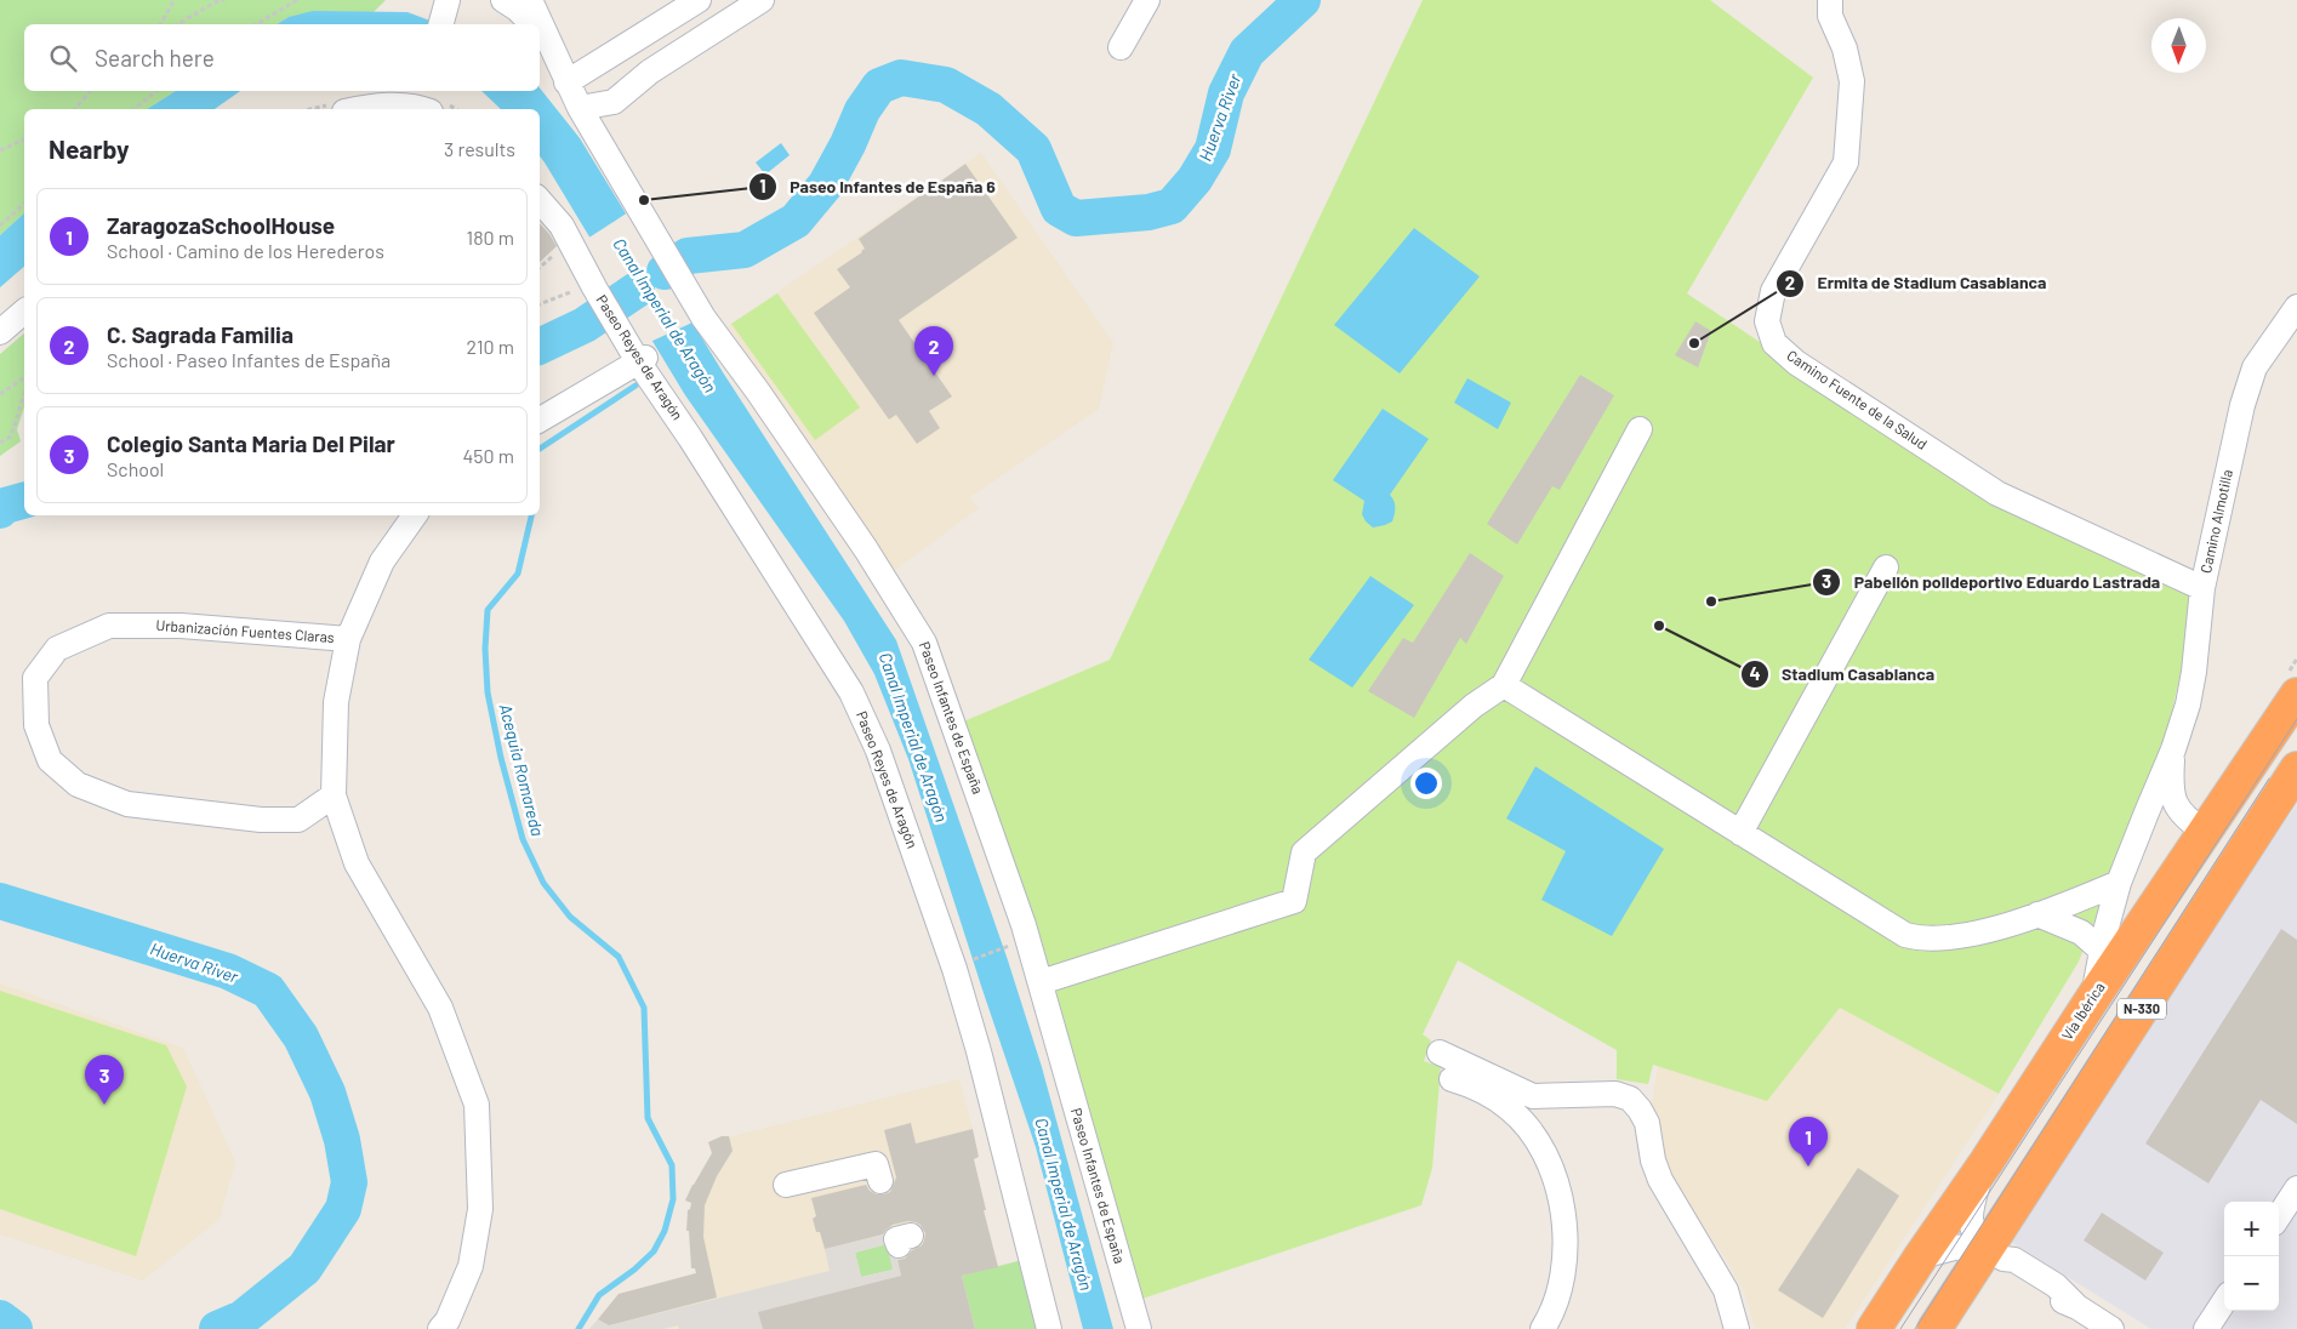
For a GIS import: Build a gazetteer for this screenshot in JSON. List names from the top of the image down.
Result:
{
  "streets": {
    "highway": ["N-330", "Vía Ibérica"],
    "street": [
      "Paseo Reyes de Aragón",
      "Camino Fuente de la Salud",
      "Camino Almotilla",
      "Urbanización Fuentes Claras",
      "Paseo Infantes de España"
    ]
  },
  "crossings": [
    ["Camino Fuente de la Salud", "Camino Almotilla"],
    ["Camino Almotilla", "Vía Ibérica"]
  ],
  "water": ["Huerva River", "Canal Imperial de Aragón", "Acequia Romareda"],
  "places": [
    "Paseo Infantes de España 6",
    "Ermita de Stadium Casablanca",
    "Pabellón polideportivo Eduardo Lastrada",
    "Stadium Casablanca"
  ],
  "north": "bottom",
  "page": {
    "search": "Search here",
    "heading": ["Nearby", "3 results"],
    "list": [
      {
        "mark": "1",
        "name": "ZaragozaSchoolHouse",
        "note": "School · Camino de los Herederos",
        "value": "180 m"
      },
      {
        "mark": "2",
        "name": "C. Sagrada Familia",
        "note": "School · Paseo Infantes de España",
        "value": "210 m"
      },
      {
        "mark": "3",
        "name": "Colegio Santa Maria Del Pilar",
        "note": "School",
        "value": "450 m"
      }
    ],
    "pins": ["2", "3", "1"],
    "map_buttons": ["+", "−"]
  }
}
